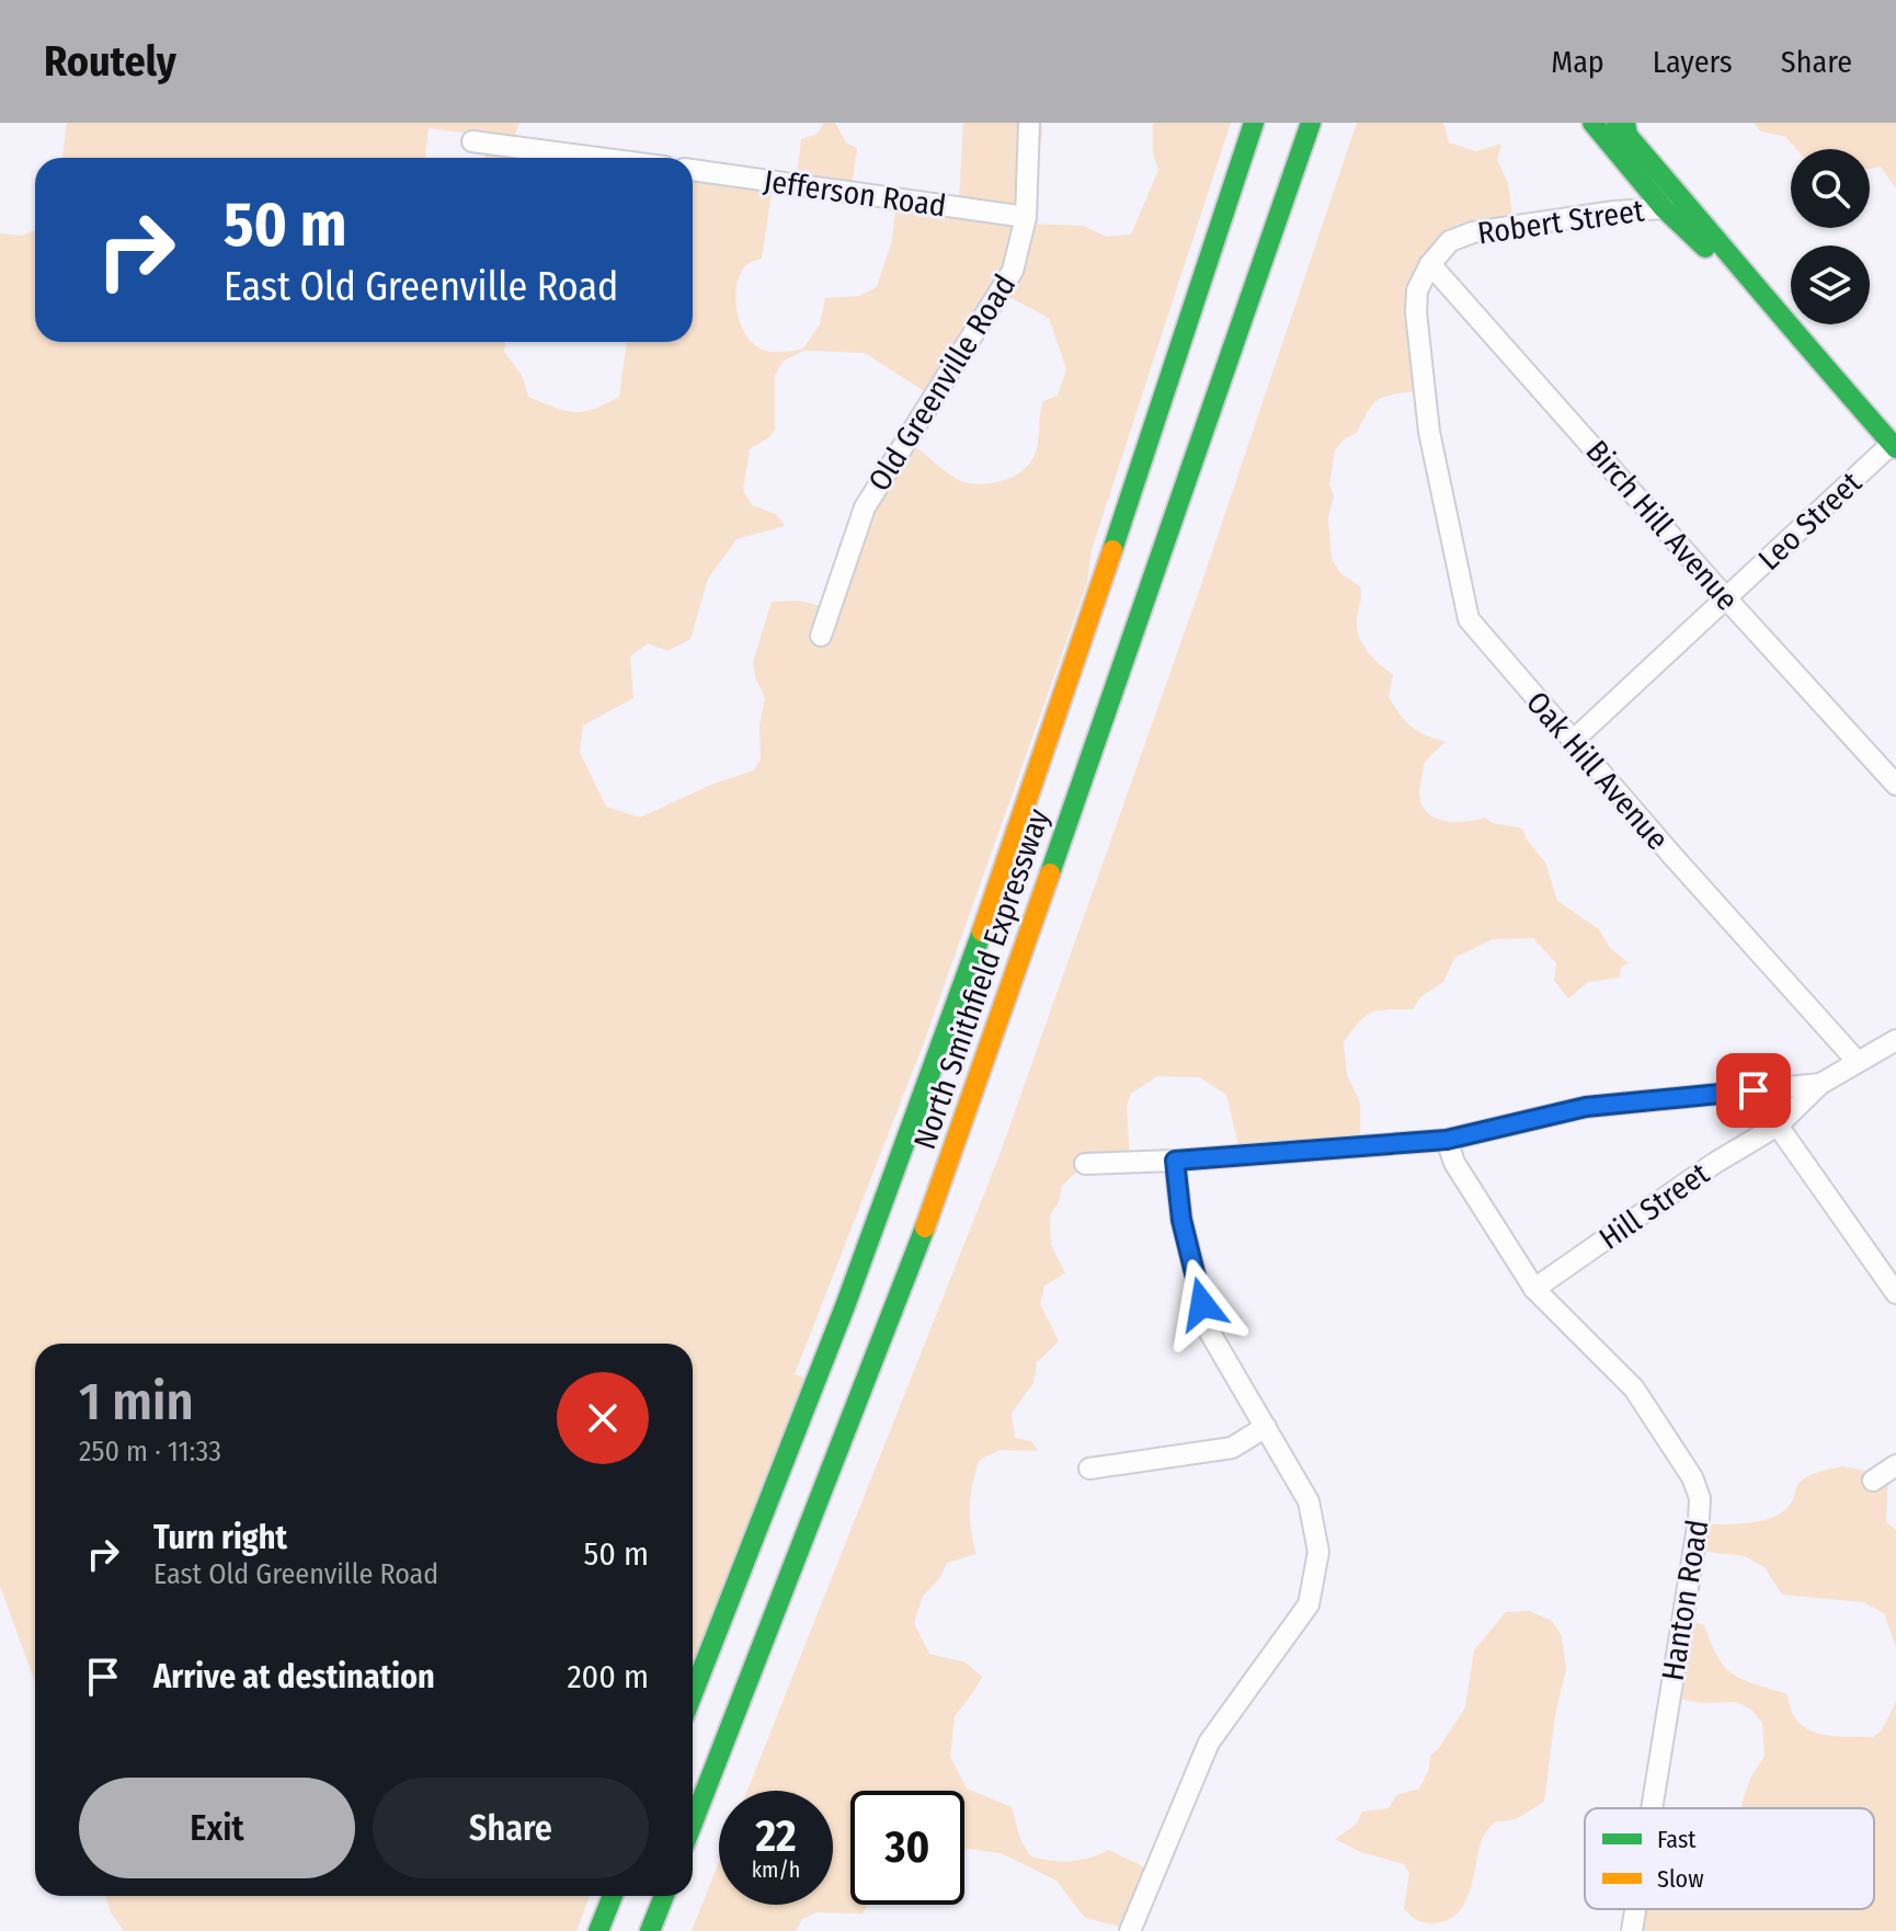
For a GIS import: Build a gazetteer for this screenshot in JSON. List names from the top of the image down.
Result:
{
  "streets": {
    "main road": ["North Smithfield Expressway"],
    "street": [
      "Jefferson Road",
      "Robert Street",
      "Old Greenville Road",
      "Leo Street",
      "Birch Hill Avenue",
      "Oak Hill Avenue",
      "Hill Street",
      "Hanton Road"
    ]
  },
  "crossings": [
    ["Jefferson Road", "Old Greenville Road"],
    ["Robert Street", "Birch Hill Avenue"],
    ["Robert Street", "Oak Hill Avenue"],
    ["Leo Street", "Birch Hill Avenue"],
    ["Leo Street", "Oak Hill Avenue"],
    ["Birch Hill Avenue", "Oak Hill Avenue"],
    ["Hill Street", "Hanton Road"]
  ],
  "legend": ["Fast", "Slow"],
  "page": {
    "header": "Routely",
    "nav": ["Map", "Layers", "Share"],
    "turn": ["50 m", "East Old Greenville Road"],
    "heading": ["1 min", "250 m · 11:33"],
    "list": [
      {
        "name": "Turn right",
        "note": "East Old Greenville Road",
        "value": "50 m"
      },
      {
        "name": "Arrive at destination",
        "value": "200 m"
      }
    ],
    "buttons": ["Exit", "Share"],
    "speed": "22 km/h",
    "limit": "30"
  }
}
